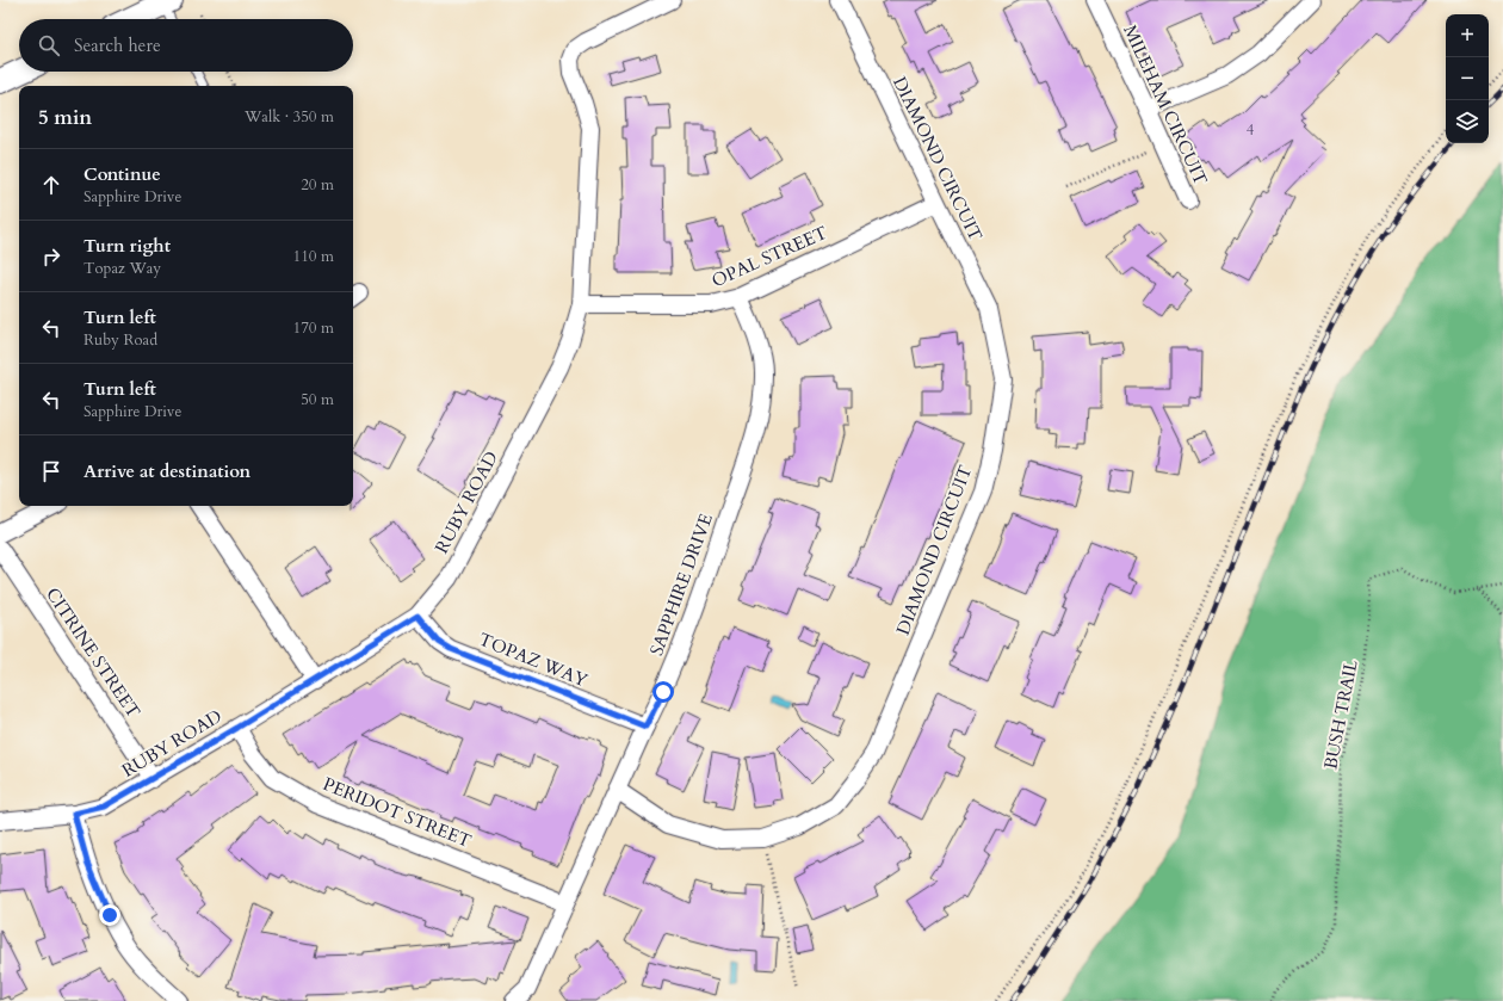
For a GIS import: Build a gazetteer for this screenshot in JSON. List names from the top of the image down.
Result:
{
  "streets": {
    "street": [
      "MILEHAM CIRCUIT",
      "DIAMOND CIRCUIT",
      "OPAL STREET",
      "RUBY ROAD",
      "SAPPHIRE DRIVE",
      "CITRINE STREET",
      "TOPAZ WAY",
      "PERIDOT STREET"
    ],
    "path": ["BUSH TRAIL"]
  },
  "crossings": [
    ["DIAMOND CIRCUIT", "OPAL STREET"],
    ["DIAMOND CIRCUIT", "SAPPHIRE DRIVE"],
    ["OPAL STREET", "RUBY ROAD"],
    ["OPAL STREET", "SAPPHIRE DRIVE"],
    ["RUBY ROAD", "CITRINE STREET"],
    ["RUBY ROAD", "TOPAZ WAY"],
    ["RUBY ROAD", "PERIDOT STREET"],
    ["SAPPHIRE DRIVE", "TOPAZ WAY"],
    ["SAPPHIRE DRIVE", "PERIDOT STREET"]
  ],
  "house_numbers": ["4"],
  "page": {
    "map_buttons": ["+", "−"],
    "search": "Search here",
    "heading": ["5 min", "Walk · 350 m"],
    "list": [
      ["Continue", "Sapphire Drive", "20 m"],
      ["Turn right", "Topaz Way", "110 m"],
      ["Turn left", "Ruby Road", "170 m"],
      ["Turn left", "Sapphire Drive", "50 m"],
      "Arrive at destination"
    ]
  }
}
